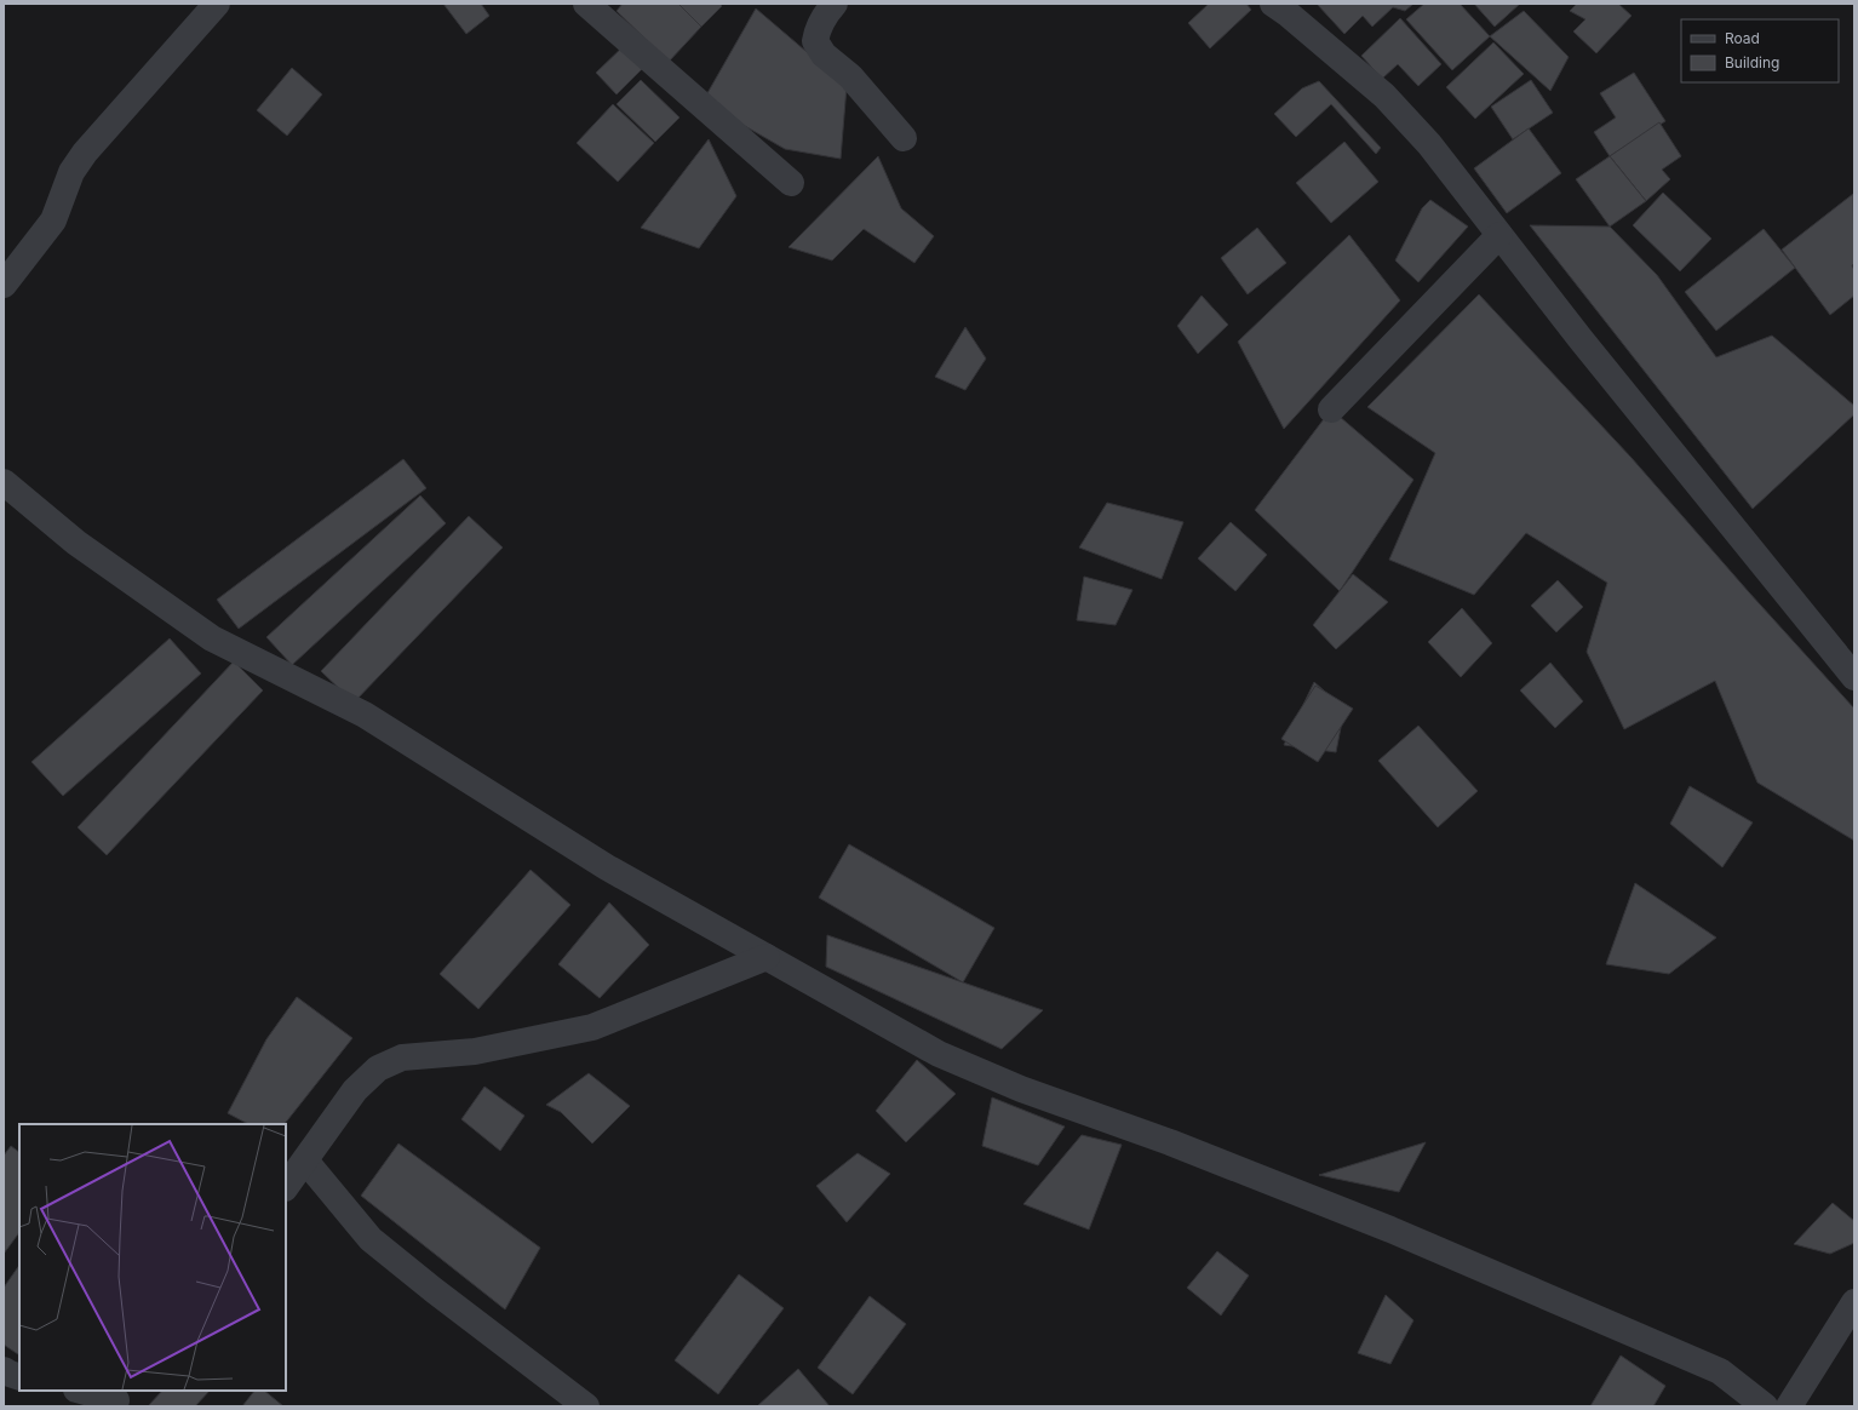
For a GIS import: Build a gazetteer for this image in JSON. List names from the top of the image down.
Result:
{
  "legend": ["Road", "Building"]
}
